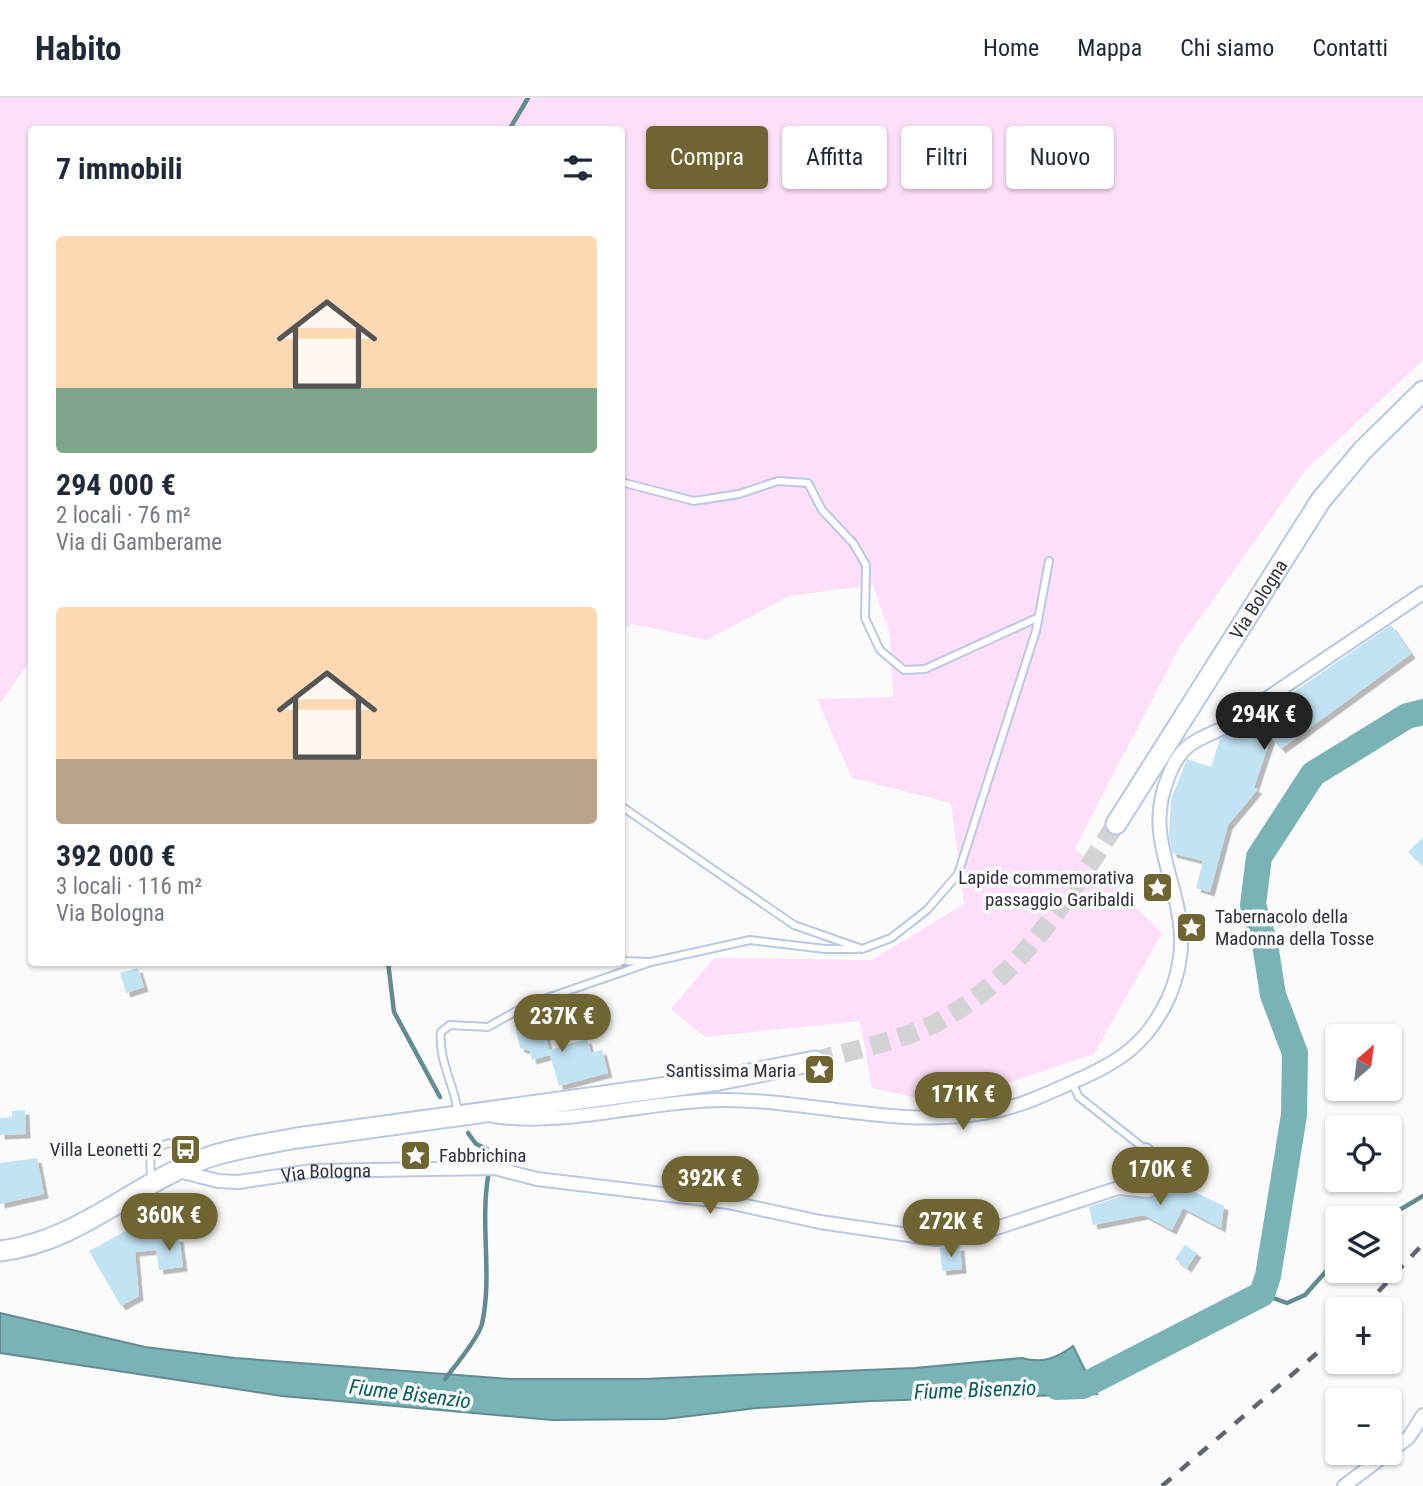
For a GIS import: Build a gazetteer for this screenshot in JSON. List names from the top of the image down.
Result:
{
  "streets": {
    "main road": ["Via Bologna"]
  },
  "water": ["Fiume Bisenzio"],
  "places": {
    "place": [
      "Lapide commemorativa passaggio Garibaldi",
      "Tabernacolo della Madonna della Tosse",
      "Santissima Maria",
      "Fabbrichina"
    ],
    "bus stop": ["Villa Leonetti 2"]
  },
  "north": "top right",
  "page": {
    "header": "Habito",
    "nav": [
      "Home",
      "Mappa",
      "Chi siamo",
      "Contatti"
    ],
    "chip": [
      "Compra",
      "Affitta",
      "Filtri",
      "Nuovo"
    ],
    "heading": "7 immobili",
    "list": [
      {
        "name": "294 000 €",
        "note": "2 locali · 76 m² · Via di Gamberame"
      },
      {
        "name": "392 000 €",
        "note": "3 locali · 116 m² · Via Bologna"
      }
    ],
    "price": [
      "294K €",
      "237K €",
      "171K €",
      "170K €",
      "392K €",
      "360K €",
      "272K €"
    ],
    "map_buttons": ["+", "−"]
  }
}
